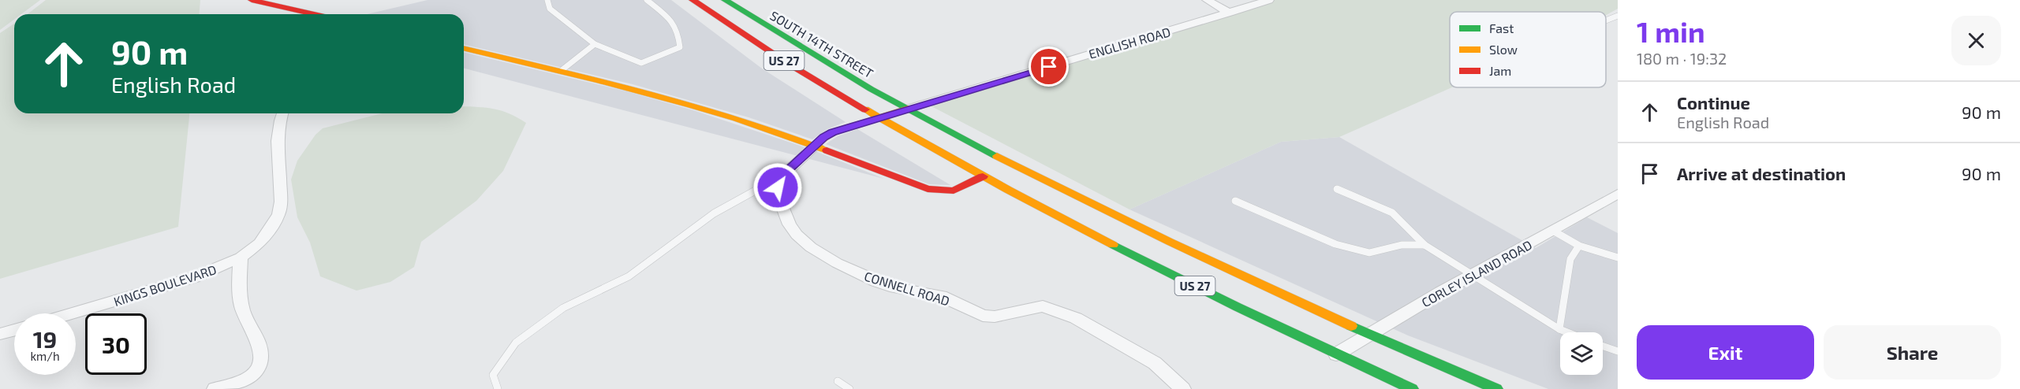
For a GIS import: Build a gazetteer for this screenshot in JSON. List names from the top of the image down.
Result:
{
  "streets": {
    "main road": ["SOUTH 14TH STREET", "US 27"],
    "street": [
      "ENGLISH ROAD",
      "CORLEY ISLAND ROAD",
      "KINGS BOULEVARD",
      "CONNELL ROAD"
    ]
  },
  "crossings": [
    ["ENGLISH ROAD", "SOUTH 14TH STREET"],
    ["ENGLISH ROAD", "US 27"],
    ["SOUTH 14TH STREET", "US 27"],
    ["US 27", "CORLEY ISLAND ROAD"]
  ],
  "legend": ["Fast", "Slow", "Jam"],
  "page": {
    "heading": ["1 min", "180 m · 19:32"],
    "turn": ["90 m", "English Road"],
    "list": [
      {
        "name": "Continue",
        "note": "English Road",
        "value": "90 m"
      },
      {
        "name": "Arrive at destination",
        "value": "90 m"
      }
    ],
    "speed": "19 km/h",
    "limit": "30",
    "buttons": ["Exit", "Share"]
  }
}
